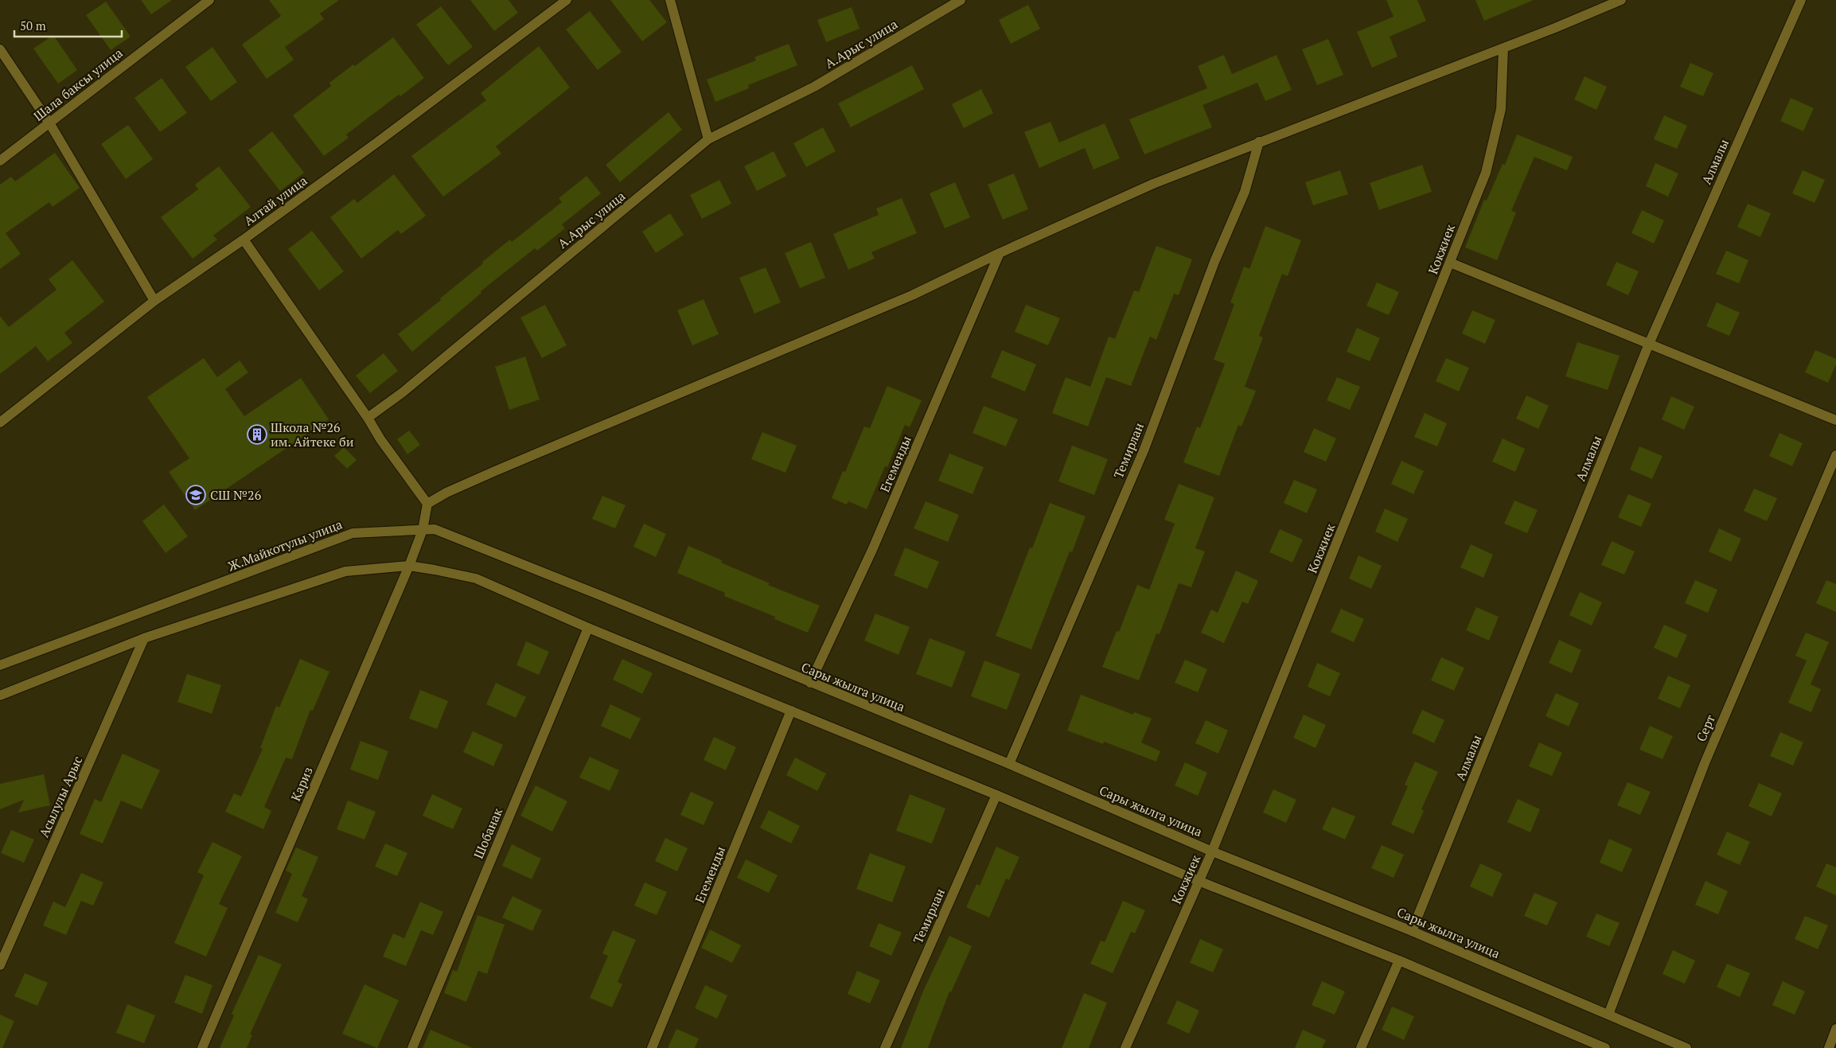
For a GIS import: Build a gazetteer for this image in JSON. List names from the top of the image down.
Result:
{
  "streets": {
    "street": [
      "А.Арыс улица",
      "Шала баксы улица",
      "Алмалы",
      "Алтай улица",
      "Кокжиек",
      "Темирлан",
      "Егеменды",
      "Ж.Майкотулы улица",
      "Сары жылга улица",
      "Серт",
      "Кариз",
      "Асылулы Арыс",
      "Шобанак"
    ]
  },
  "crossings": [
    ["Алмалы", "Сары жылга улица"],
    ["Кокжиек", "Сары жылга улица"],
    ["Темирлан", "Сары жылга улица"],
    ["Егеменды", "Сары жылга улица"],
    ["Ж.Майкотулы улица", "Сары жылга улица"],
    ["Ж.Майкотулы улица", "Кариз"],
    ["Сары жылга улица", "Серт"]
  ],
  "places": {
    "building": ["Школа №26 им. Айтеке би"],
    "school or university": ["СШ №26"]
  },
  "scale_bar": "50 m"
}
